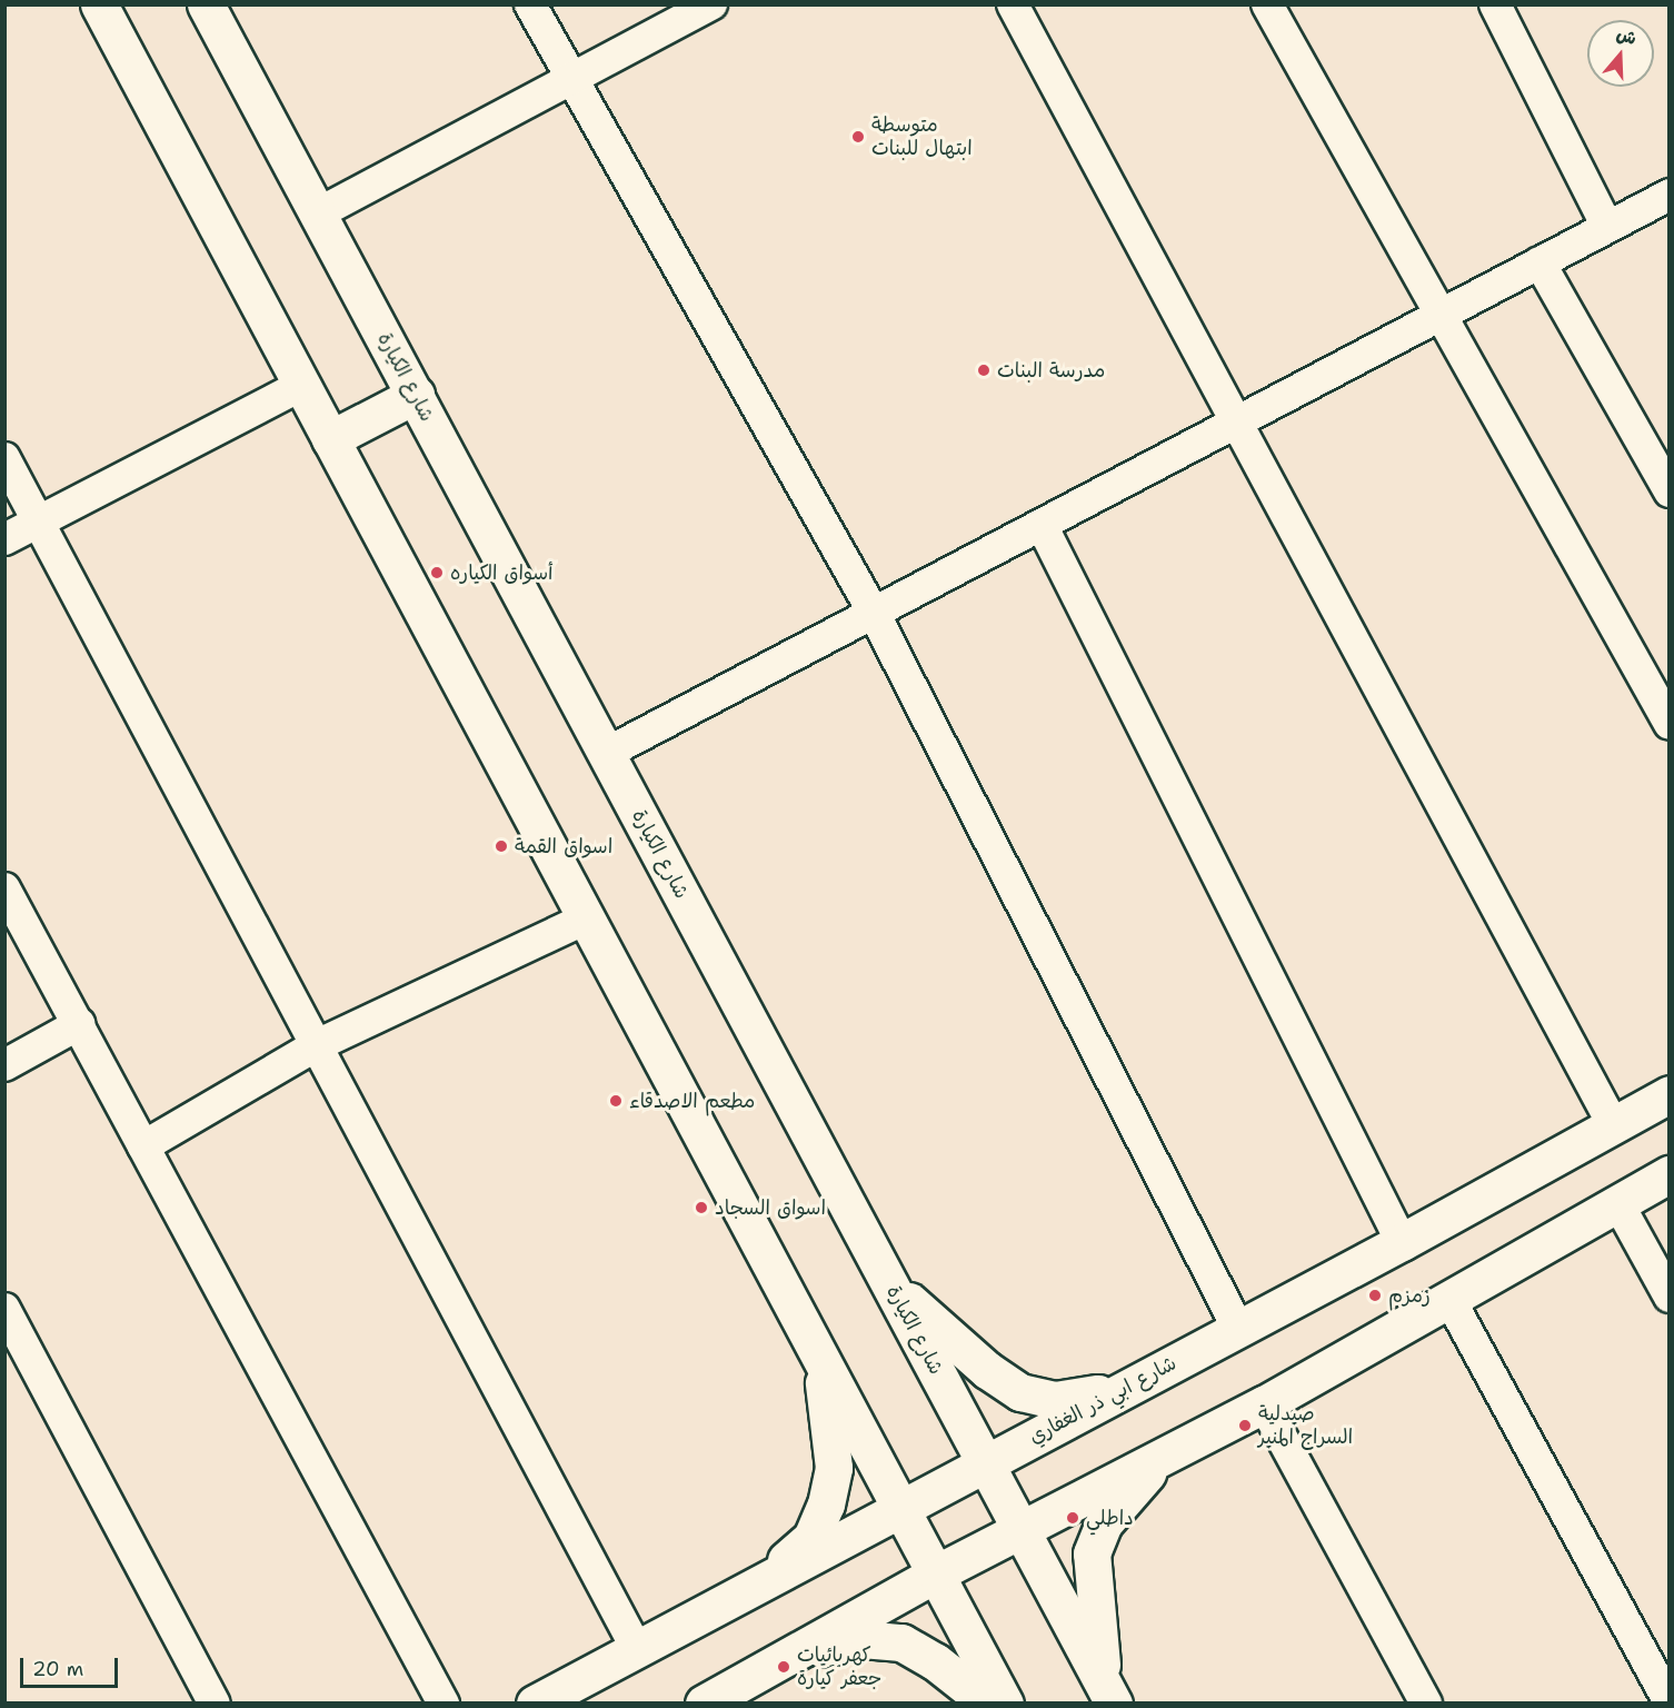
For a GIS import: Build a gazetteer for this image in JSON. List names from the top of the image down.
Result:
{
  "streets": {
    "main road": ["شارع الكيارة", "شارع ابي ذر الغفاري"]
  },
  "crossings": [
    ["شارع الكيارة", "شارع ابي ذر الغفاري"]
  ],
  "places": [
    "متوسطة ابتهال للبنات",
    "مدرسة البنات",
    "أسواق الكياره",
    "اسواق القمة",
    "مطعم الاصدقاء",
    "اسواق السجاد",
    "زمزم",
    "صيدلية السراج المنير",
    "داطلي",
    "كهربائيات جعفر كيارة"
  ],
  "scale_bar": "20 m",
  "north": "top"
}
